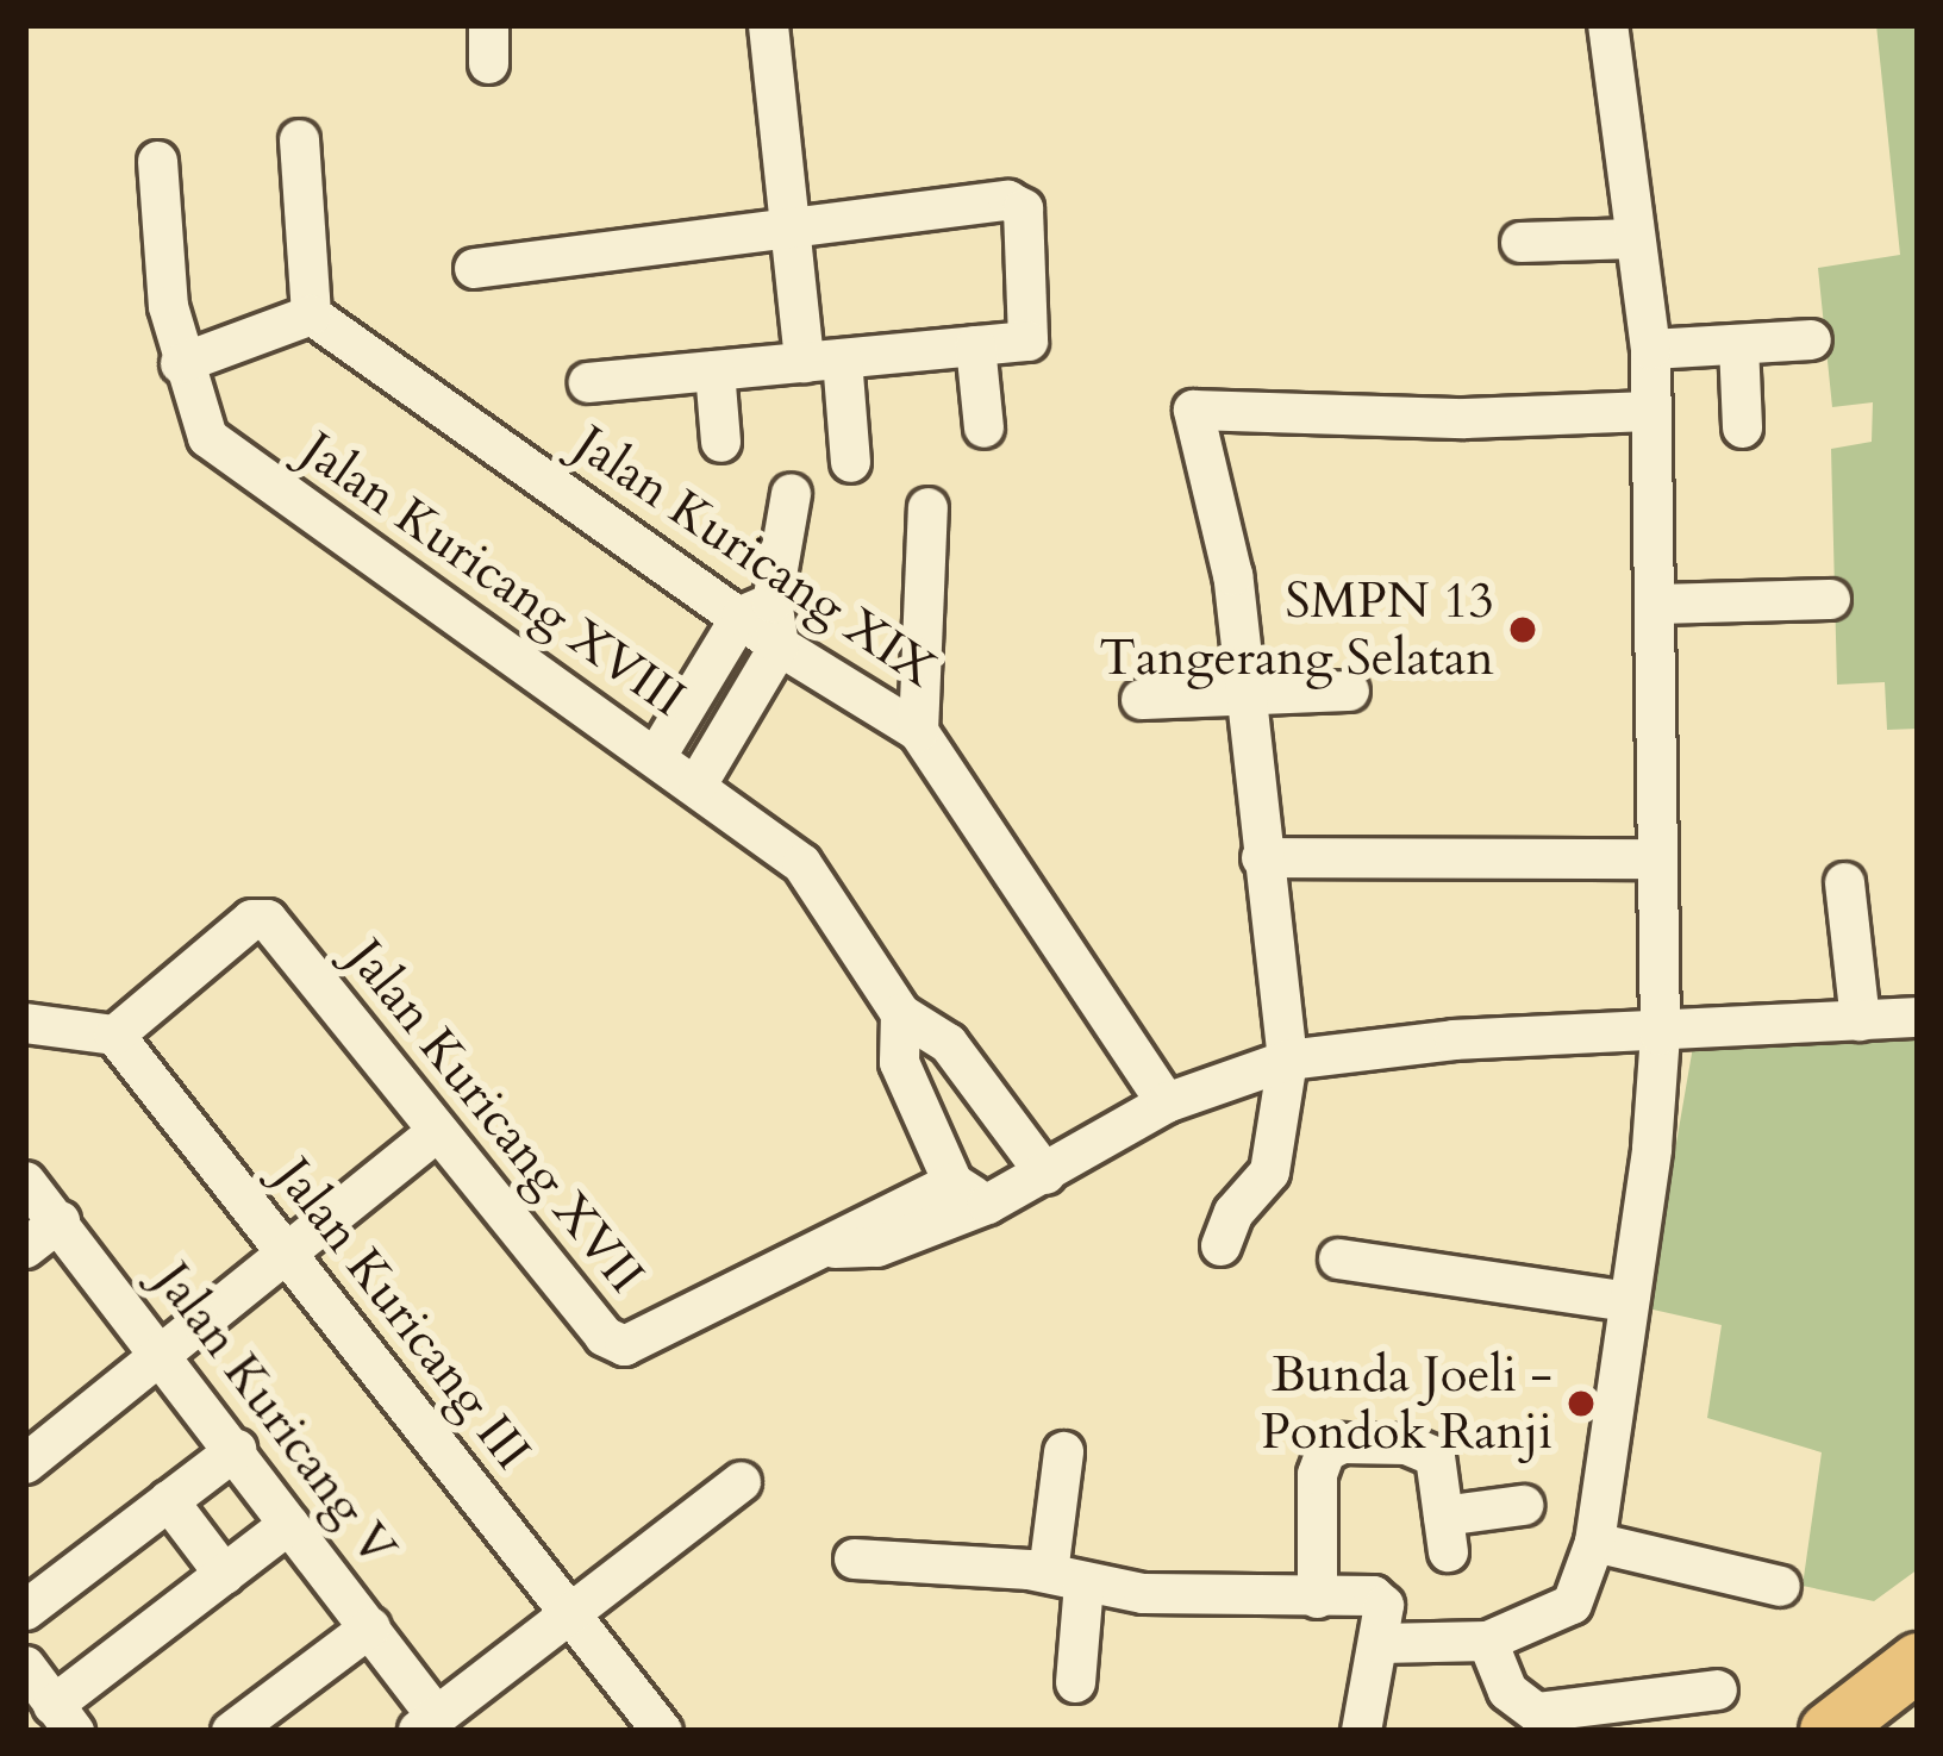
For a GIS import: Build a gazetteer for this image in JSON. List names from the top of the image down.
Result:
{
  "streets": {
    "street": [
      "Jalan Kuricang XIX",
      "Jalan Kuricang XVIII",
      "Jalan Kuricang XVII",
      "Jalan Kuricang III",
      "Jalan Kuricang V"
    ]
  },
  "crossings": [
    ["Jalan Kuricang XIX", "Jalan Kuricang XVII"],
    ["Jalan Kuricang XVIII", "Jalan Kuricang XVII"],
    ["Jalan Kuricang XVII", "Jalan Kuricang III"]
  ],
  "places": ["SMPN 13 Tangerang Selatan", "Bunda Joeli - Pondok Ranji"]
}
